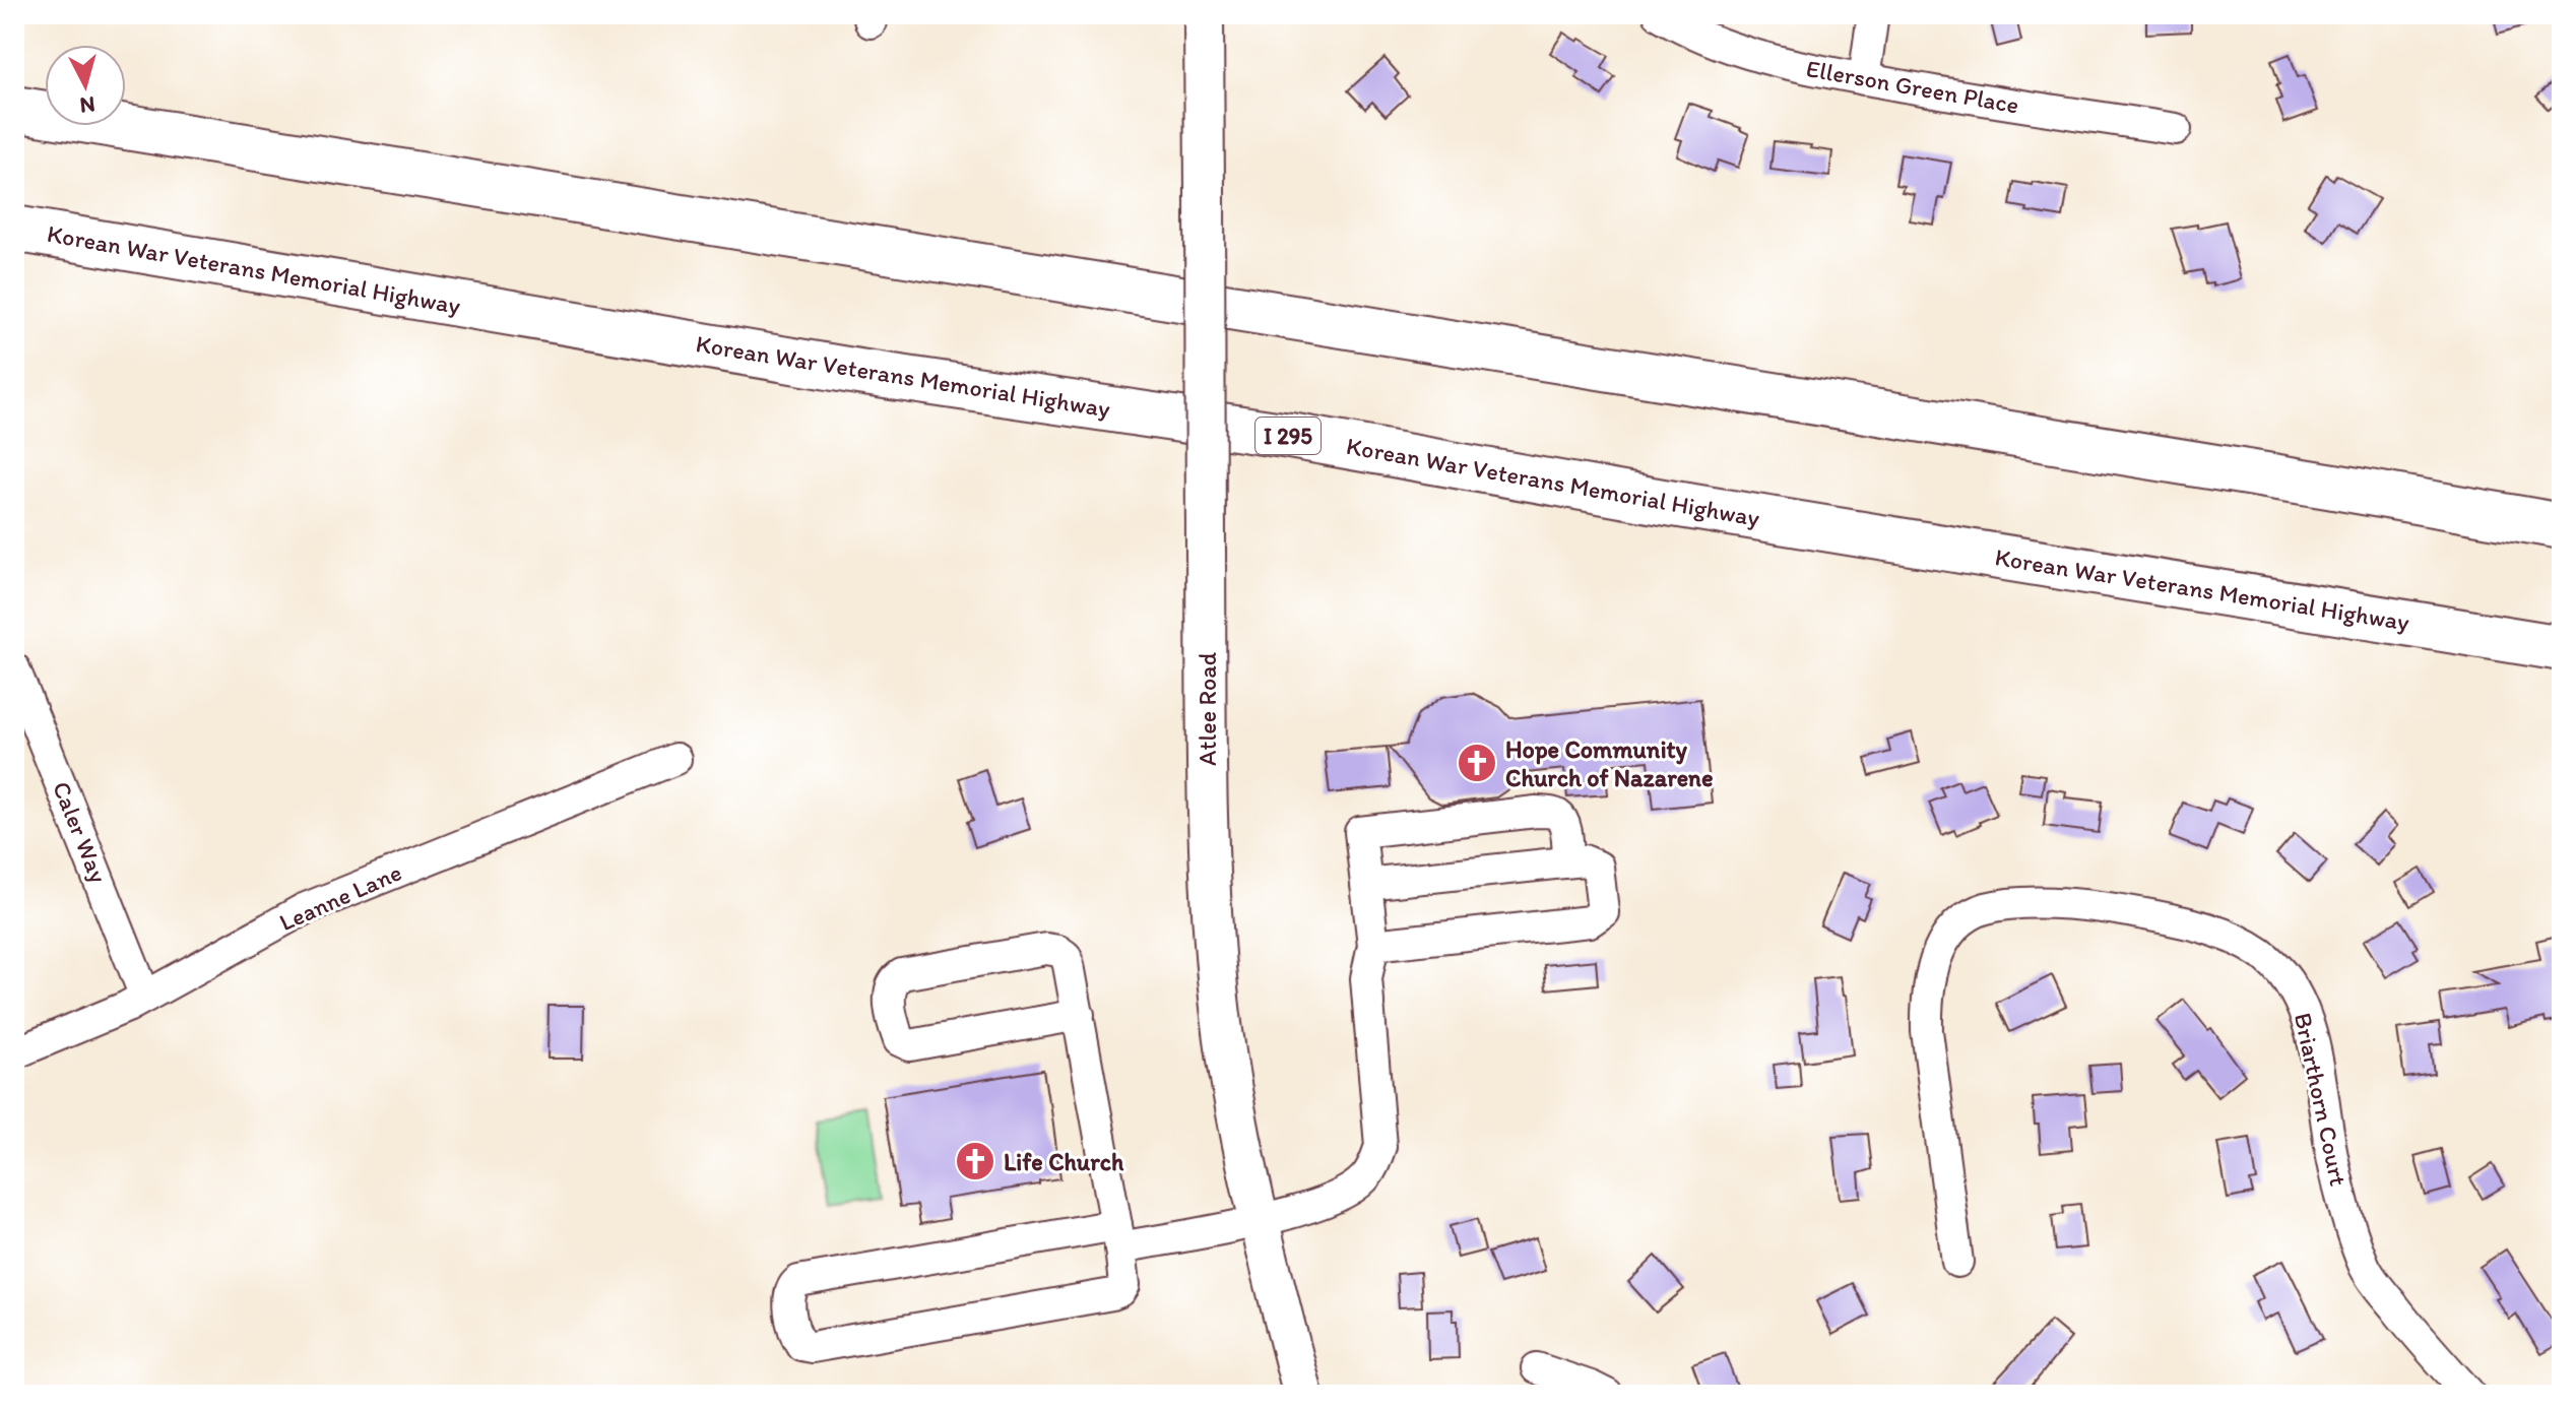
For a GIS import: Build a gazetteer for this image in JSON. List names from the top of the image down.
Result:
{
  "streets": {
    "highway": ["Korean War Veterans Memorial Highway", "I 295"],
    "main road": ["Atlee Road"],
    "street": [
      "Ellerson Green Place",
      "Caler Way",
      "Leanne Lane",
      "Briarthorn Court"
    ]
  },
  "crossings": [
    ["Caler Way", "Leanne Lane"]
  ],
  "places": {
    "church": ["Hope Community Church of Nazarene", "Life Church"]
  },
  "north": "bottom"
}
